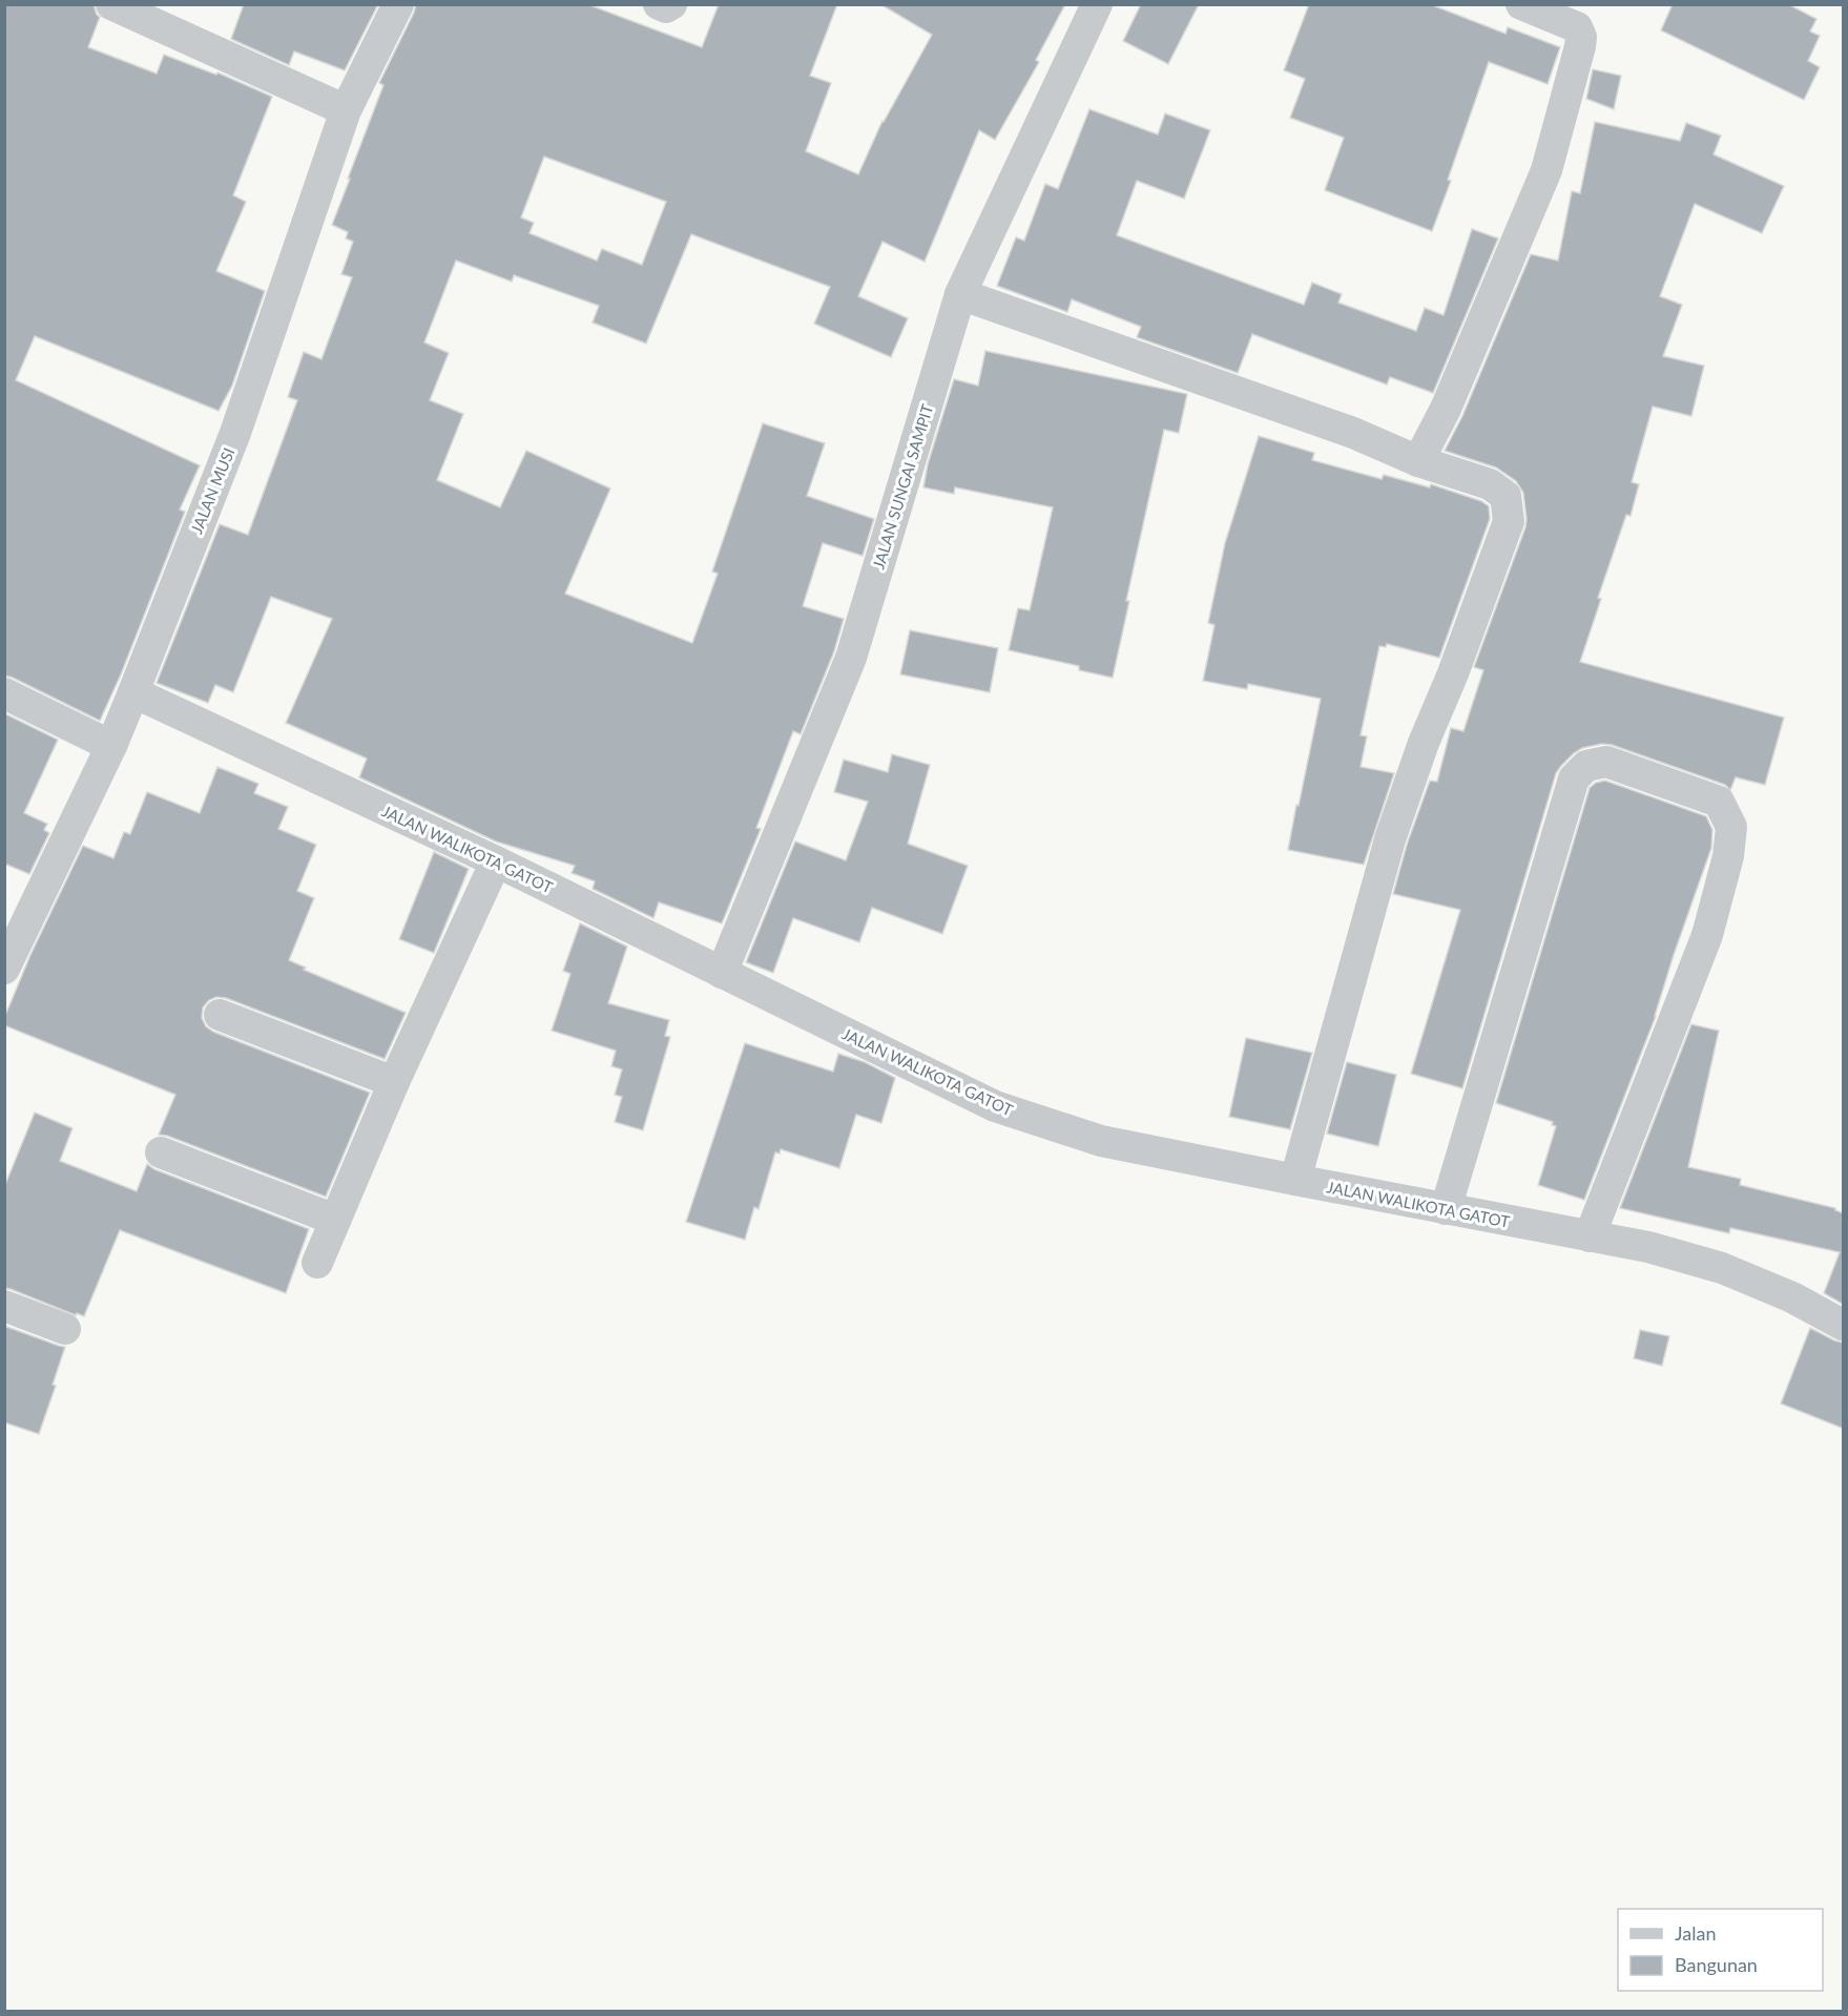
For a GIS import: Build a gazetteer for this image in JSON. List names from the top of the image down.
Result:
{
  "streets": {
    "street": ["JALAN SUNGAI SAMPIT", "JALAN MUSI", "JALAN WALIKOTA GATOT"]
  },
  "crossings": [
    ["JALAN SUNGAI SAMPIT", "JALAN WALIKOTA GATOT"],
    ["JALAN MUSI", "JALAN WALIKOTA GATOT"]
  ],
  "legend": ["Jalan", "Bangunan"]
}
